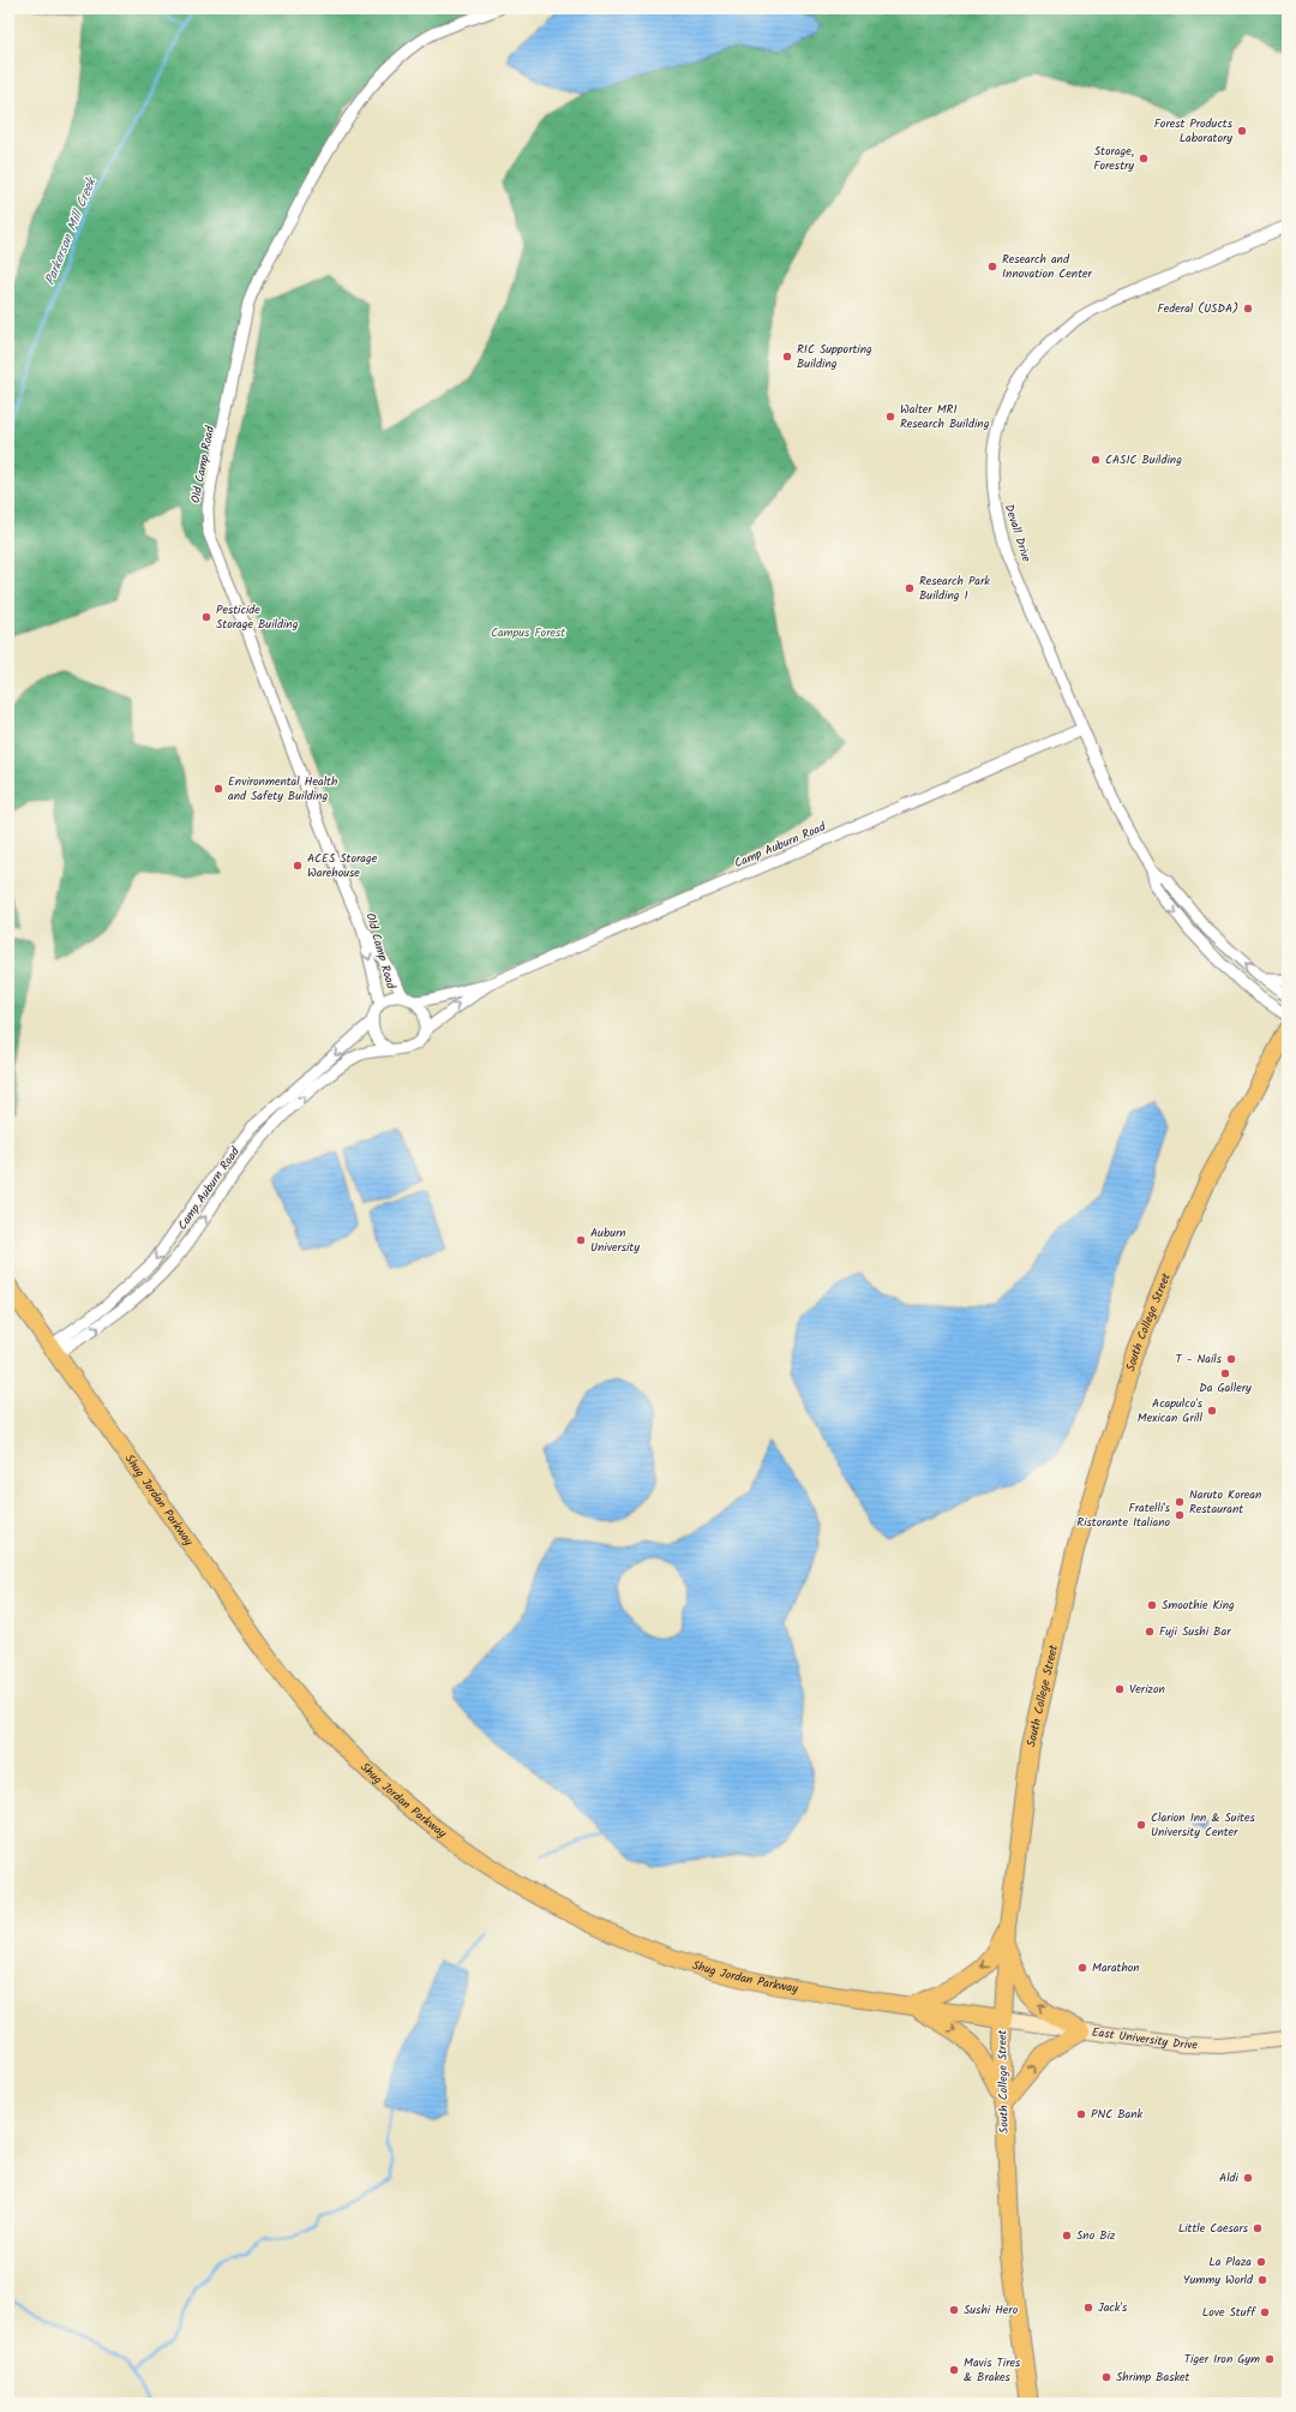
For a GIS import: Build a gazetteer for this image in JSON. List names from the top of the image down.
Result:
{
  "streets": {
    "main road": ["South College Street", "Shug Jordan Parkway", "East University Drive"],
    "street": ["Old Camp Road", "Devall Drive", "Camp Auburn Road"]
  },
  "crossings": [
    ["Old Camp Road", "Camp Auburn Road"],
    ["Devall Drive", "Camp Auburn Road"],
    ["Camp Auburn Road", "Shug Jordan Parkway"],
    ["South College Street", "Shug Jordan Parkway"],
    ["South College Street", "East University Drive"],
    ["Shug Jordan Parkway", "East University Drive"]
  ],
  "water": ["Parkerson Mill Creek"],
  "parks": ["Campus Forest"],
  "places": [
    "Forest Products Laboratory",
    "Storage, Forestry",
    "Research and Innovation Center",
    "Federal (USDA)",
    "RIC Supporting Building",
    "Walter MRI Research Building",
    "CASIC Building",
    "Research Park Building 1",
    "Pesticide Storage Building",
    "Environmental Health and Safety Building",
    "ACES Storage Warehouse",
    "Auburn University",
    "T - Nails",
    "Da Gallery",
    "Acapulco's Mexican Grill",
    "Naruto Korean Restaurant",
    "Fratelli's Ristorante Italiano",
    "Smoothie King",
    "Fuji Sushi Bar",
    "Verizon",
    "Clarion Inn & Suites University Center",
    "Marathon",
    "PNC Bank",
    "Aldi",
    "Little Caesars",
    "Sno Biz",
    "La Plaza",
    "Yummy World",
    "Jack's",
    "Sushi Hero",
    "Love Stuff",
    "Tiger Iron Gym",
    "Mavis Tires & Brakes",
    "Shrimp Basket"
  ]
}
